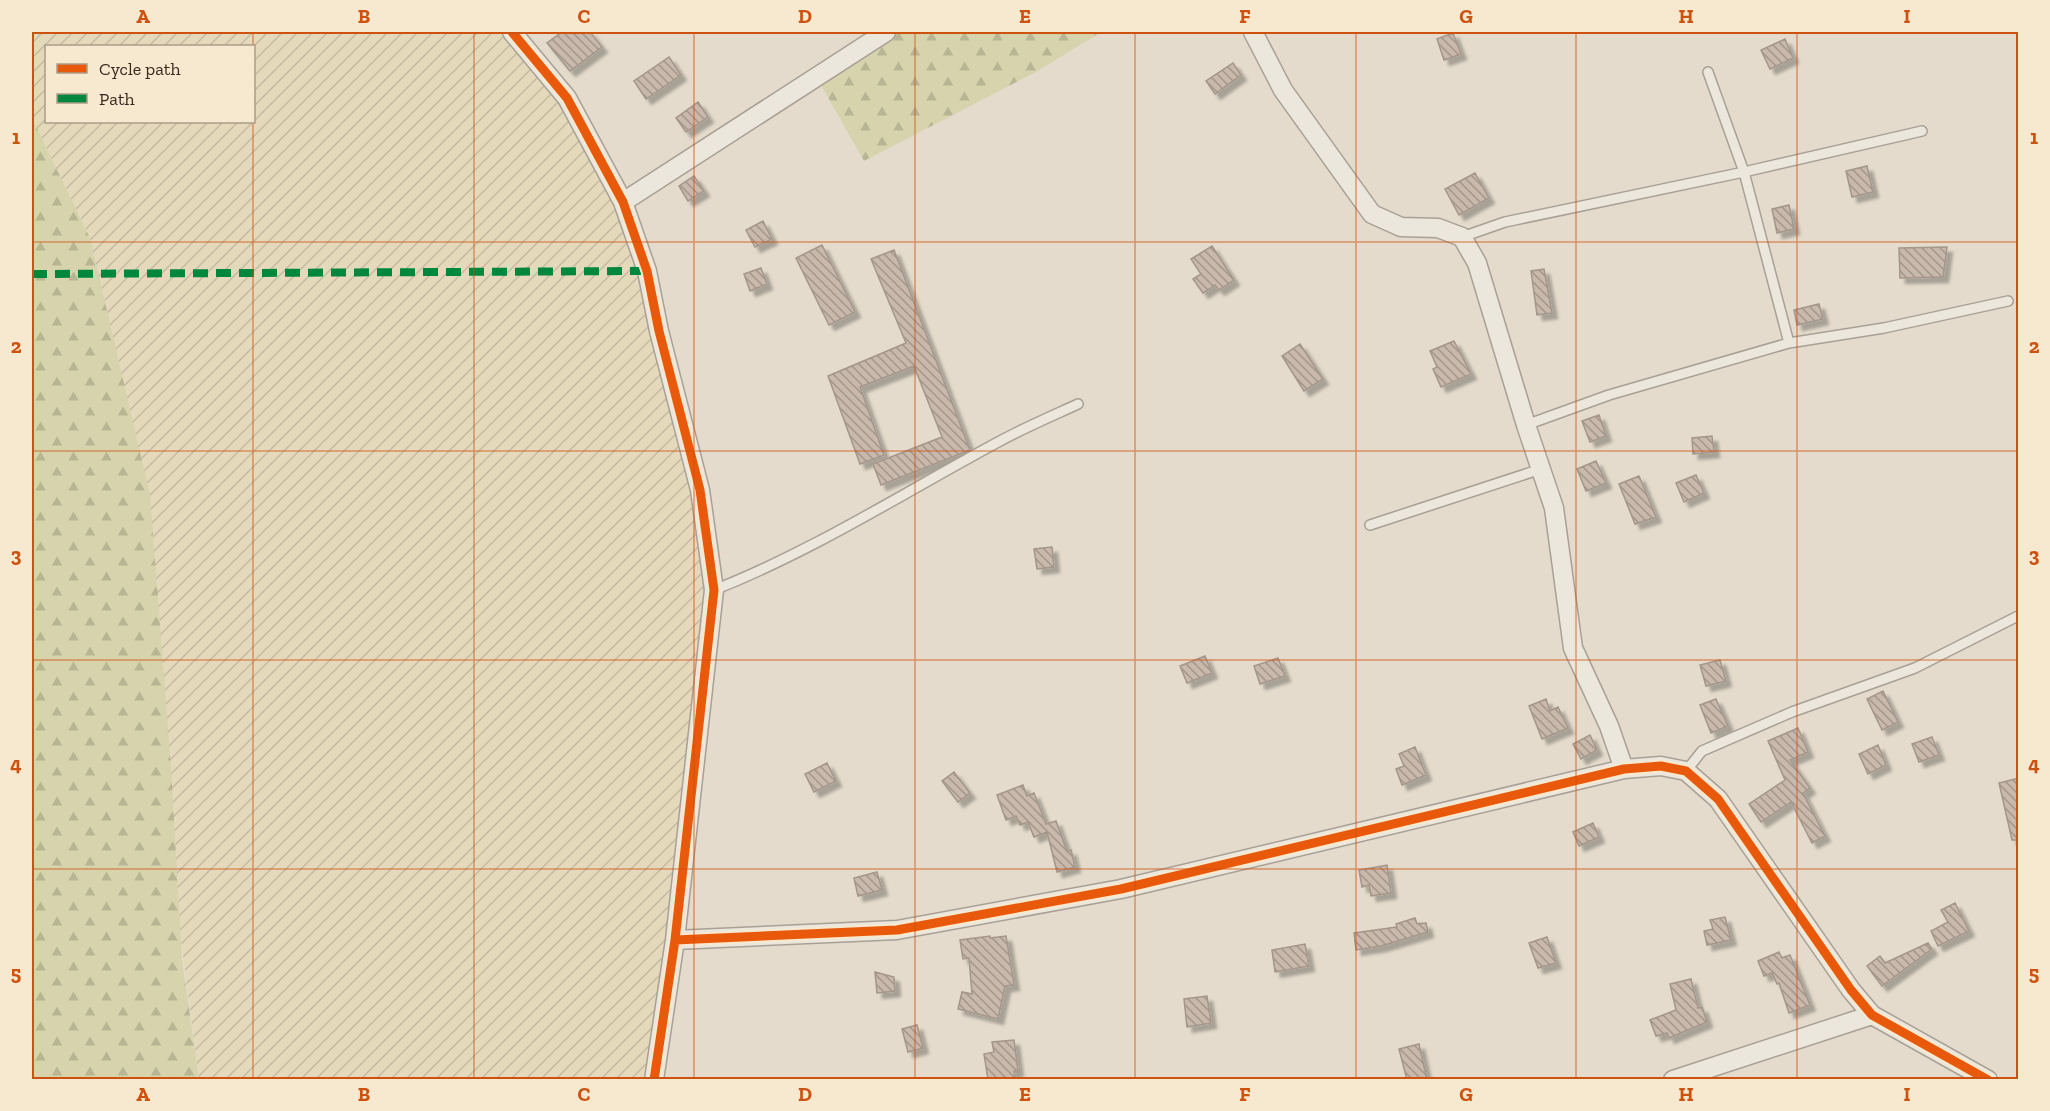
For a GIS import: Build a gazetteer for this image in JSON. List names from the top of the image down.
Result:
{
  "legend": ["Cycle path", "Path"],
  "grid": {
    "columns": [
      "A",
      "B",
      "C",
      "D",
      "E",
      "F",
      "G",
      "H",
      "I"
    ],
    "rows": [
      "1",
      "2",
      "3",
      "4",
      "5"
    ]
  }
}
